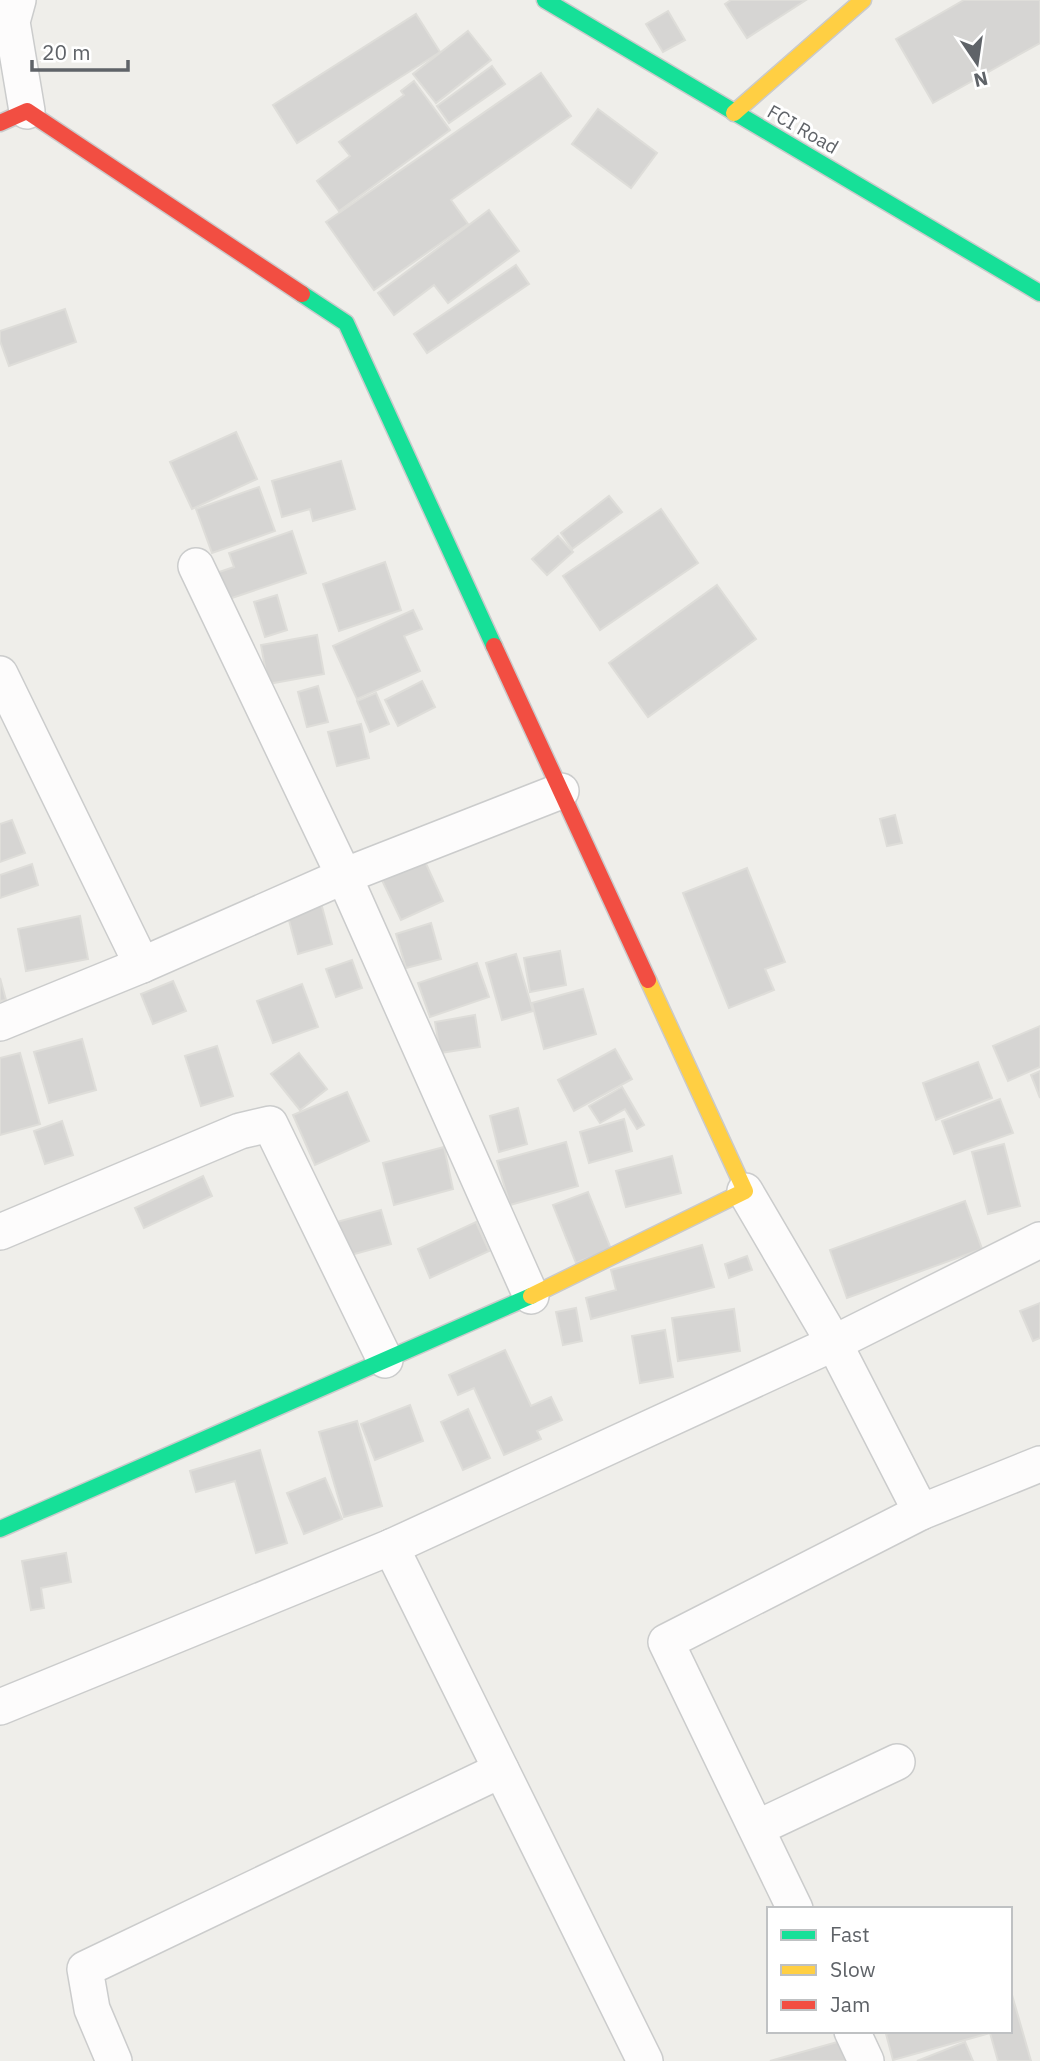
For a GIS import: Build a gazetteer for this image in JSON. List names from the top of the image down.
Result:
{
  "streets": {
    "street": ["FCI Road"]
  },
  "legend": ["Fast", "Slow", "Jam"],
  "scale_bar": "20 m",
  "north": "bottom"
}
